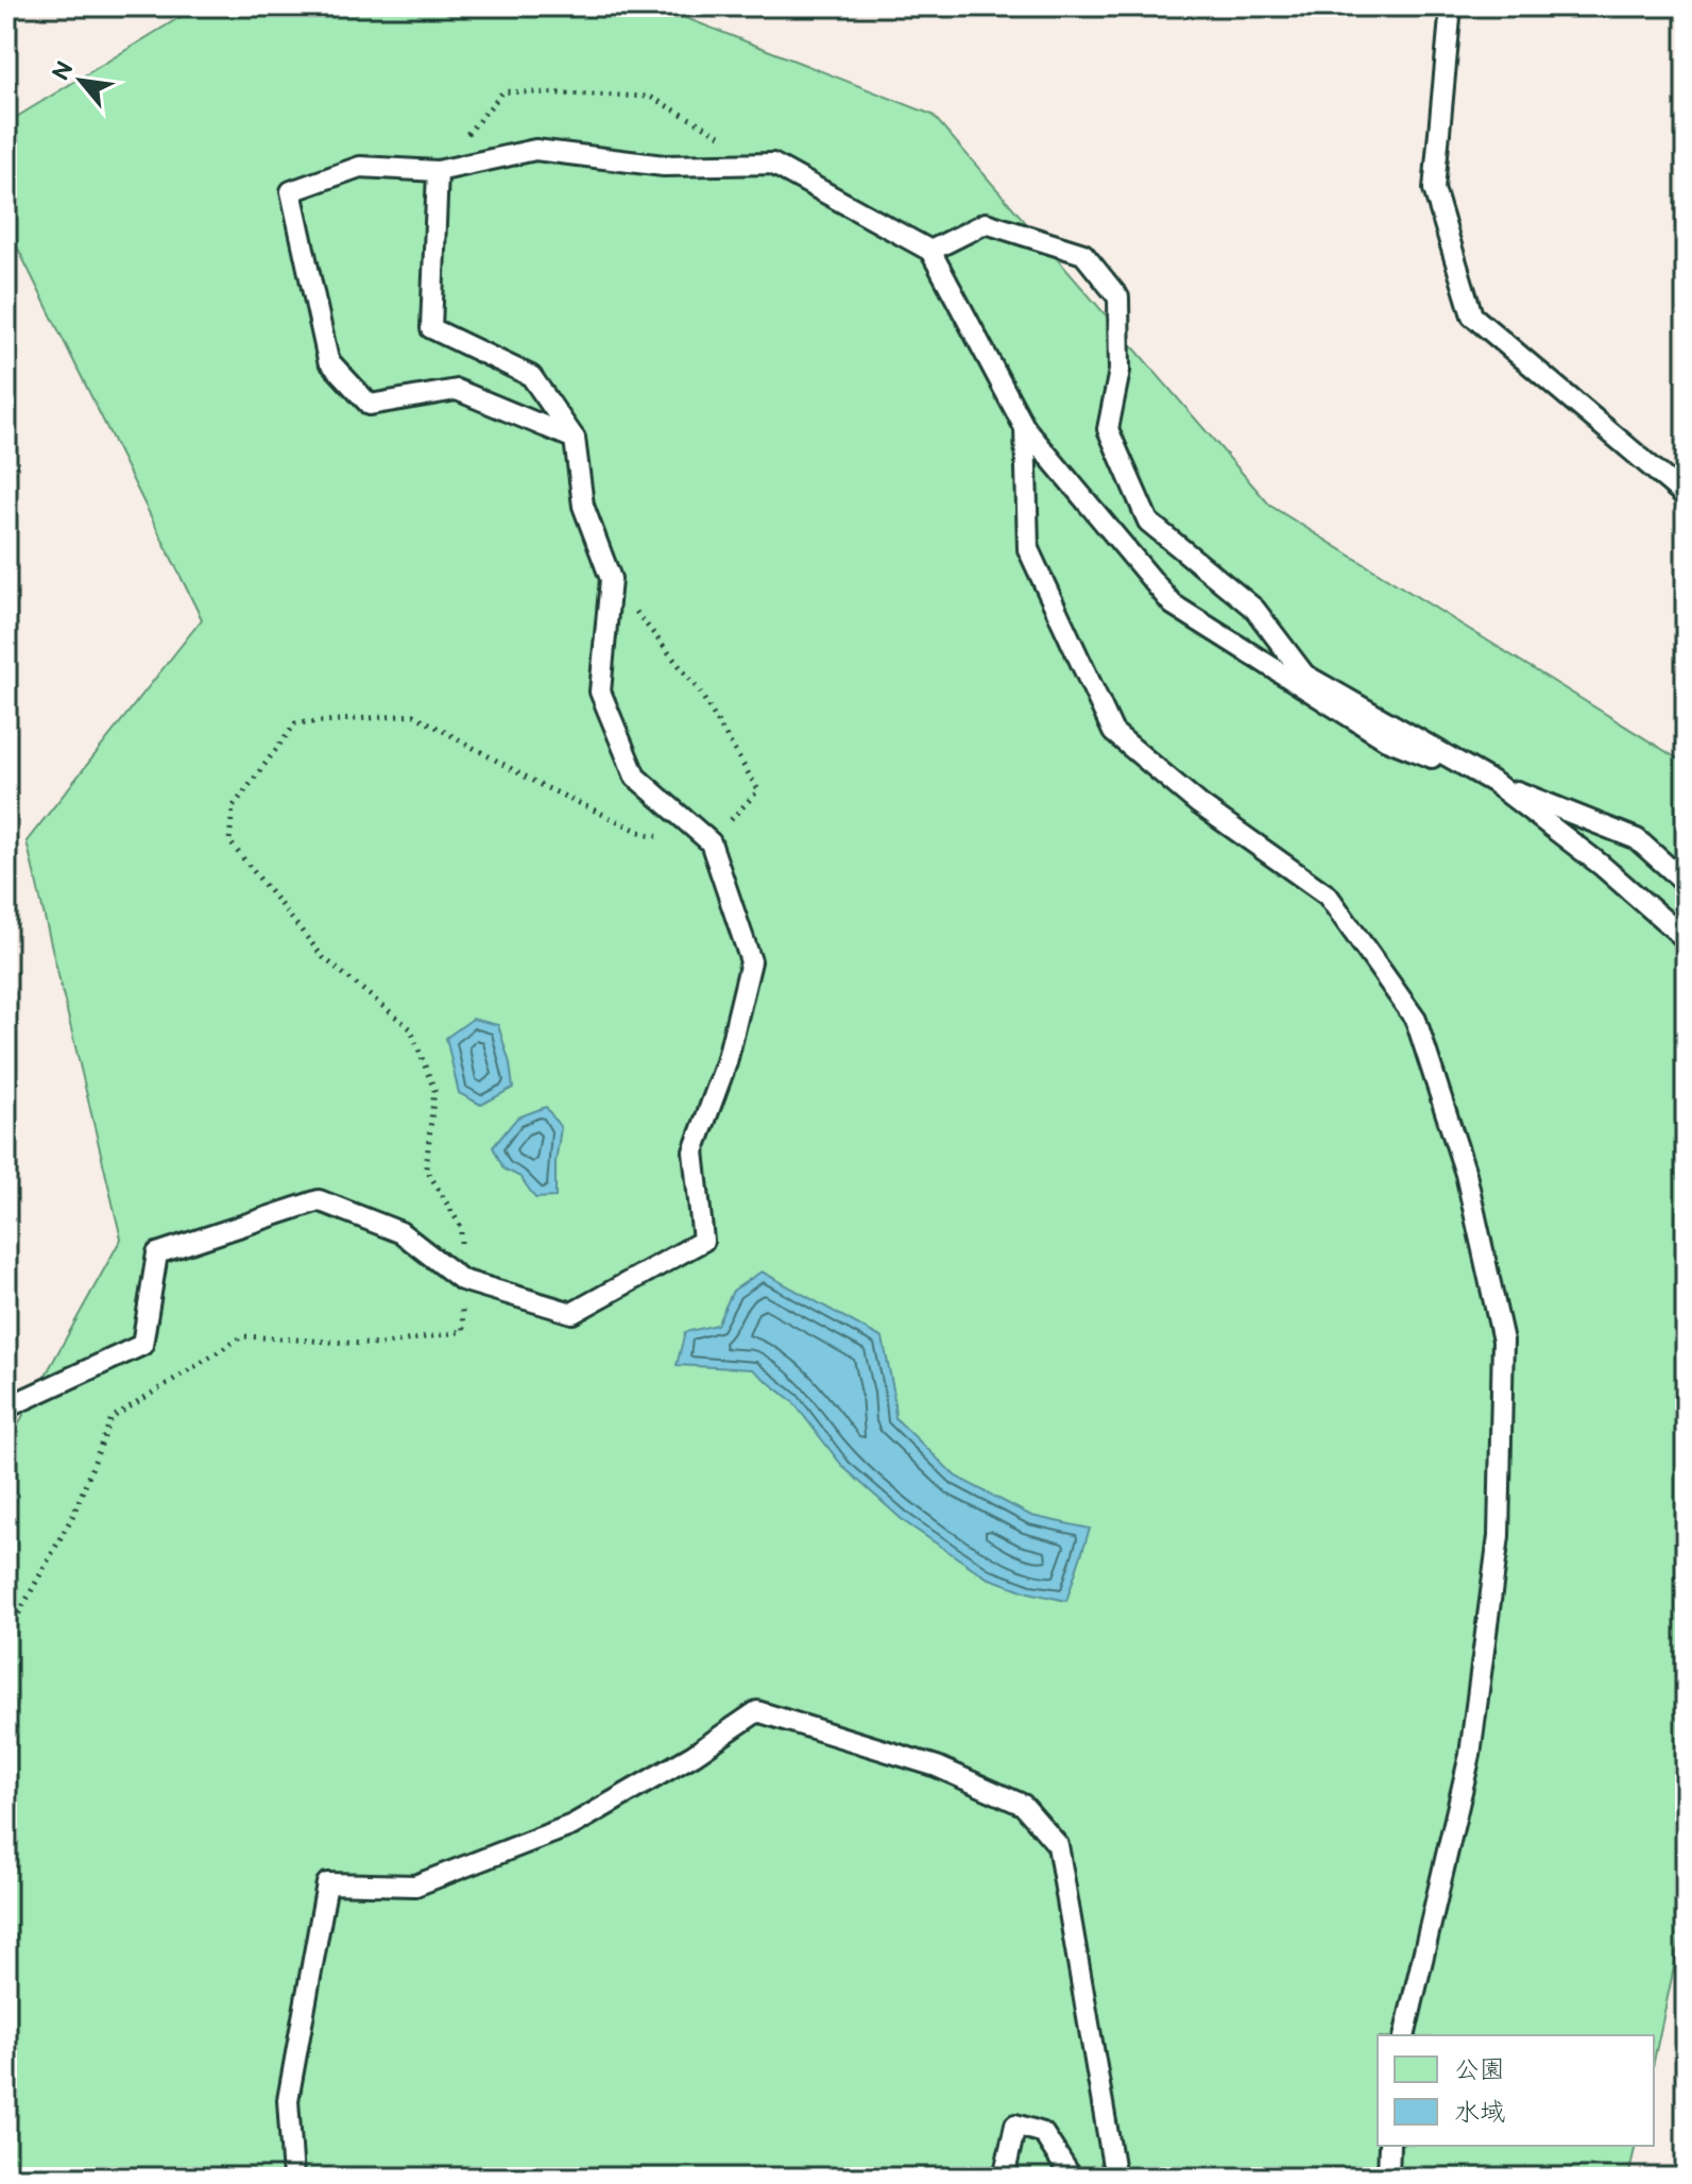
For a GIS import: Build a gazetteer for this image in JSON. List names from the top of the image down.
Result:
{
  "legend": ["公園", "水域"],
  "north": "top left"
}
